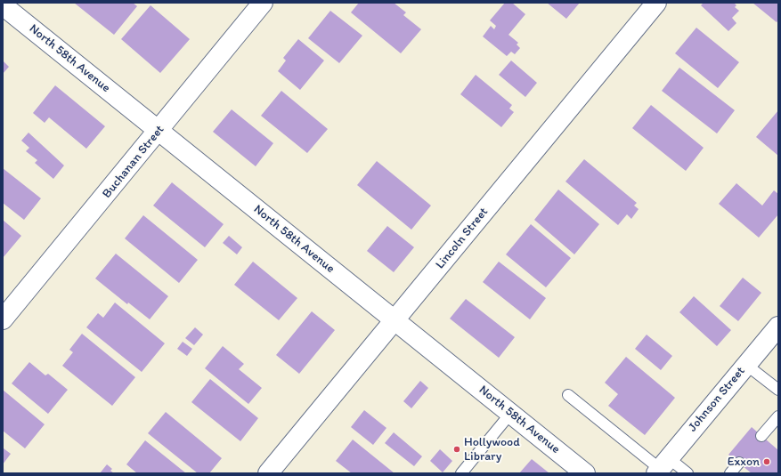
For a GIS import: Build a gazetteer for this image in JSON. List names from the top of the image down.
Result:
{
  "streets": {
    "street": [
      "North 58th Avenue",
      "Buchanan Street",
      "Lincoln Street",
      "Johnson Street"
    ]
  },
  "crossings": [
    ["North 58th Avenue", "Buchanan Street"],
    ["North 58th Avenue", "Lincoln Street"]
  ],
  "places": ["Hollywood Library", "Exxon"]
}
